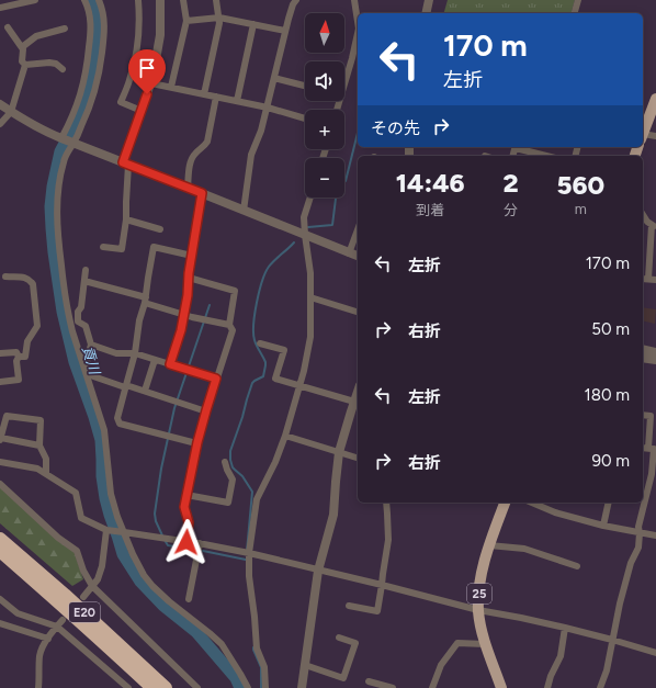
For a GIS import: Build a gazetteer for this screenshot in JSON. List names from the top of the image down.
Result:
{
  "streets": {
    "highway": ["E20"],
    "main road": ["25"]
  },
  "water": ["貢川"],
  "north": "top",
  "page": {
    "map_buttons": ["+", "−"],
    "turn": ["170 m", "左折"],
    "then": "その先",
    "eta": [
      "14:46",
      "到着",
      "2",
      "分",
      "560",
      "m"
    ],
    "list": [
      {
        "name": "左折",
        "value": "170 m"
      },
      {
        "name": "右折",
        "value": "50 m"
      },
      {
        "name": "左折",
        "value": "180 m"
      },
      {
        "name": "右折",
        "value": "90 m"
      }
    ]
  }
}
